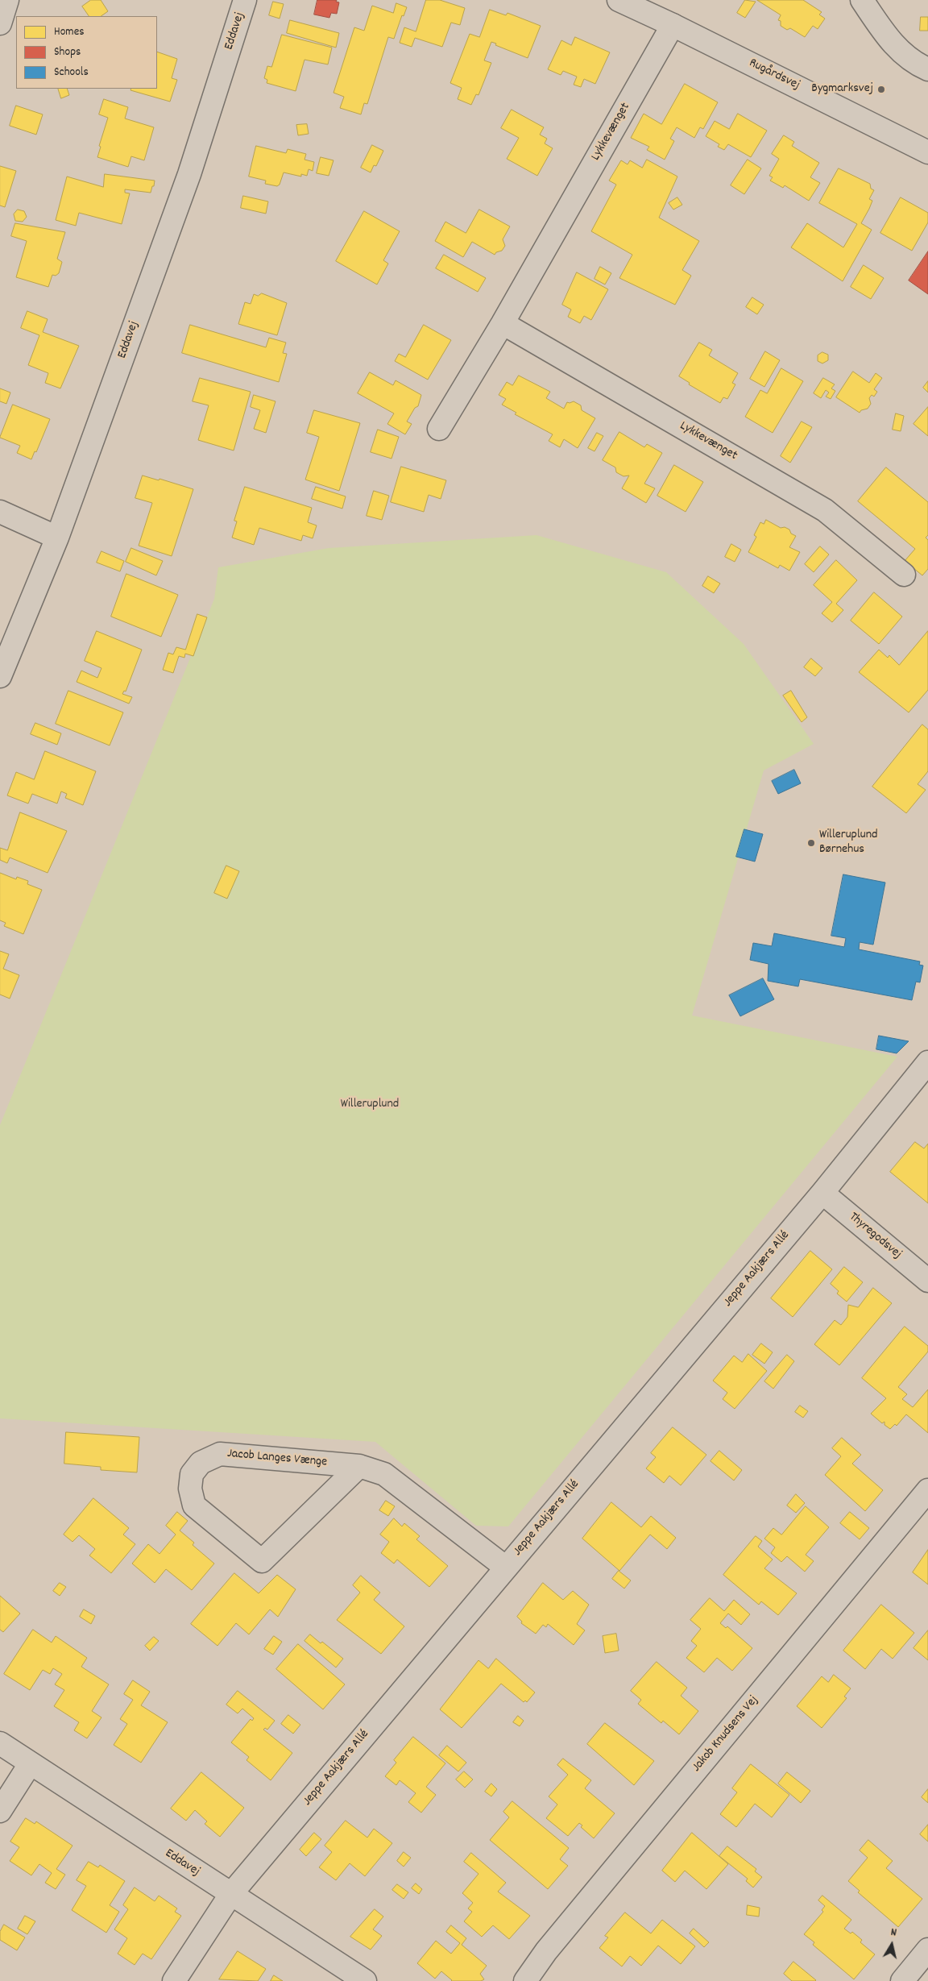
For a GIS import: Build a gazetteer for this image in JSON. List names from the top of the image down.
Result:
{
  "streets": {
    "street": [
      "Eddavej",
      "Rugårdsvej",
      "Lykkevænget",
      "Thyregodsvej",
      "Jeppe Aakjærs Allé",
      "Jacob Langes Vænge",
      "Jakob Knudsens Vej"
    ]
  },
  "crossings": [
    ["Eddavej", "Jeppe Aakjærs Allé"],
    ["Rugårdsvej", "Lykkevænget"],
    ["Thyregodsvej", "Jeppe Aakjærs Allé"],
    ["Jeppe Aakjærs Allé", "Jacob Langes Vænge"]
  ],
  "parks": ["Willeruplund"],
  "places": ["Bygmarksvej", "Willeruplund Børnehus"],
  "legend": ["Homes", "Shops", "Schools"],
  "north": "top"
}
